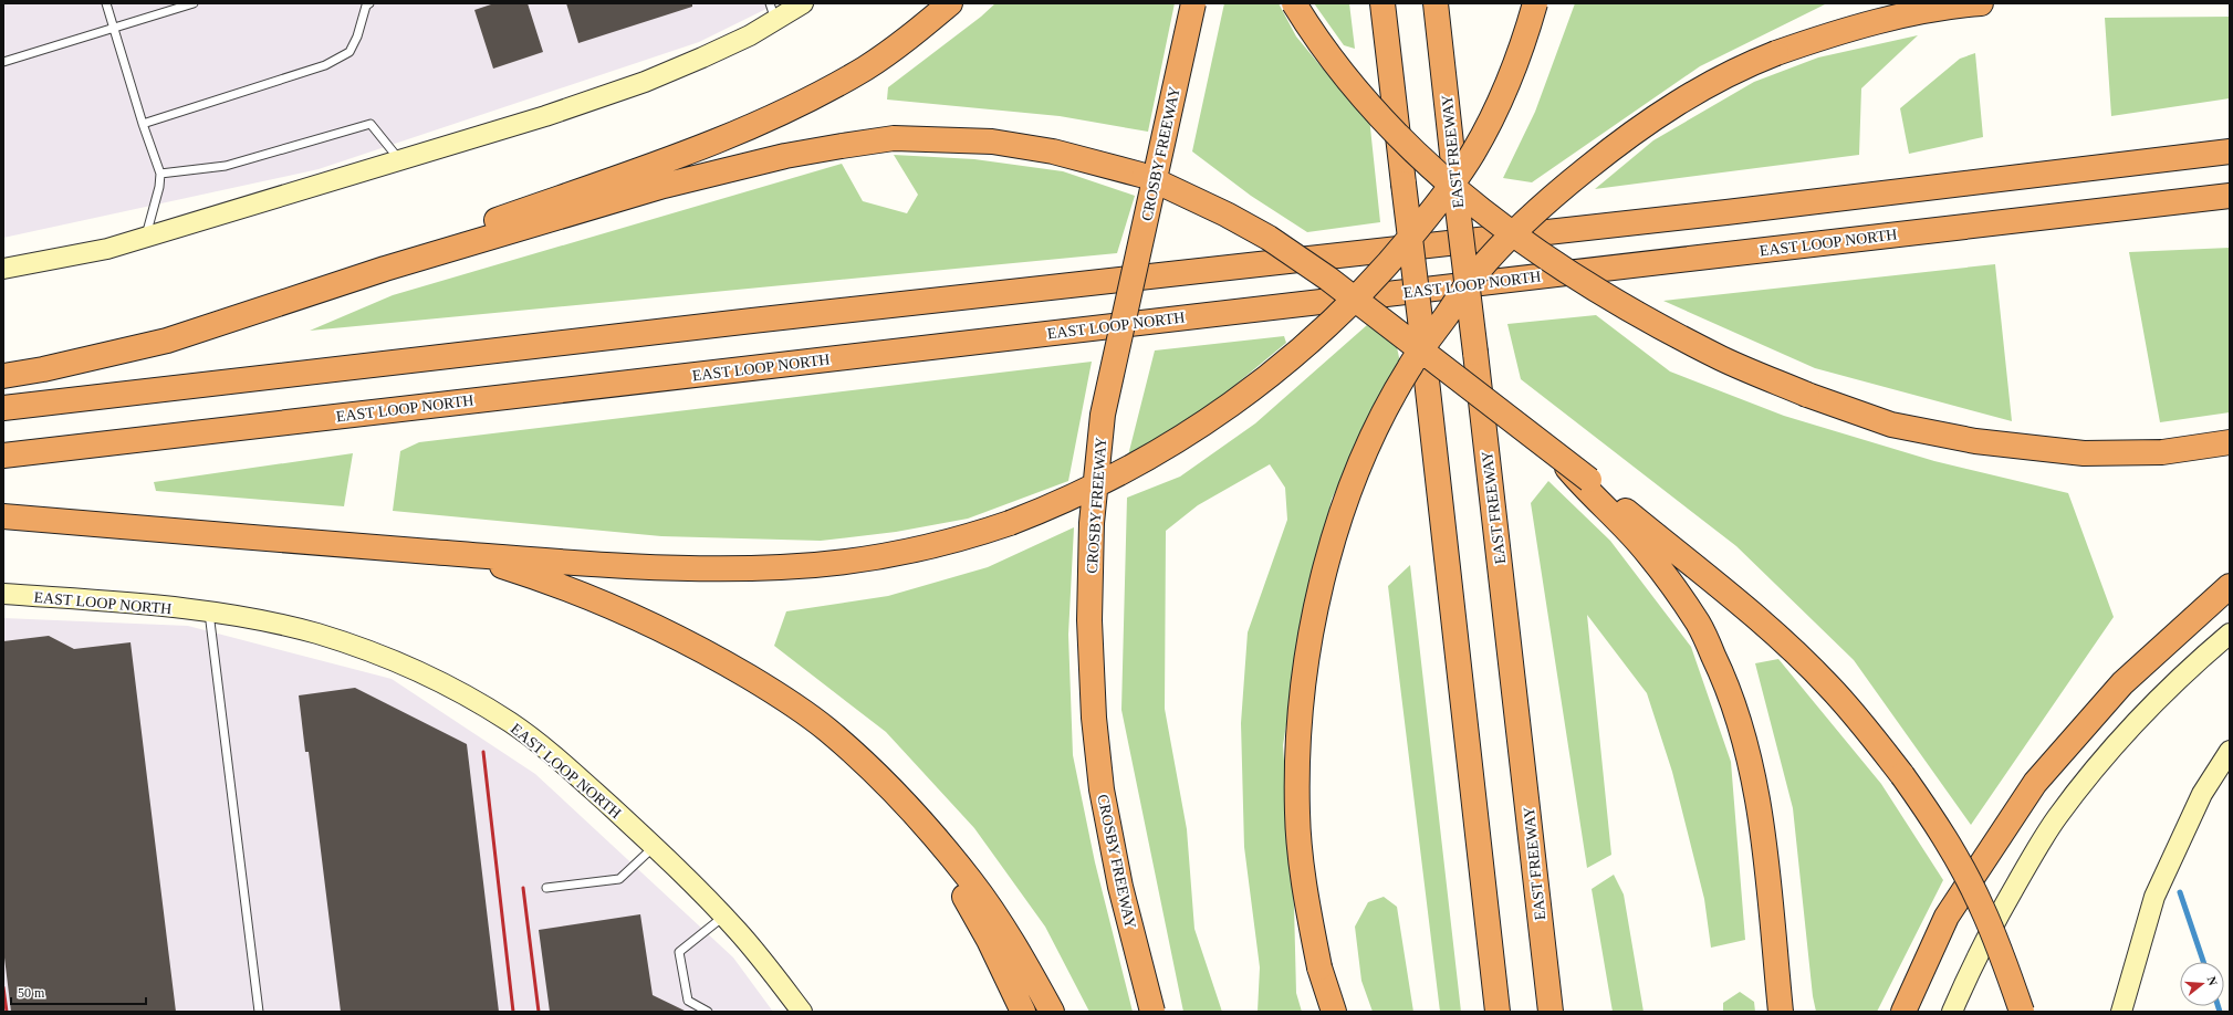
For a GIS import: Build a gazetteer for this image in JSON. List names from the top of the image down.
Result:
{
  "streets": {
    "highway": ["EAST FREEWAY", "CROSBY FREEWAY", "EAST LOOP NORTH"]
  },
  "scale_bar": "50 m",
  "north": "right"
}
